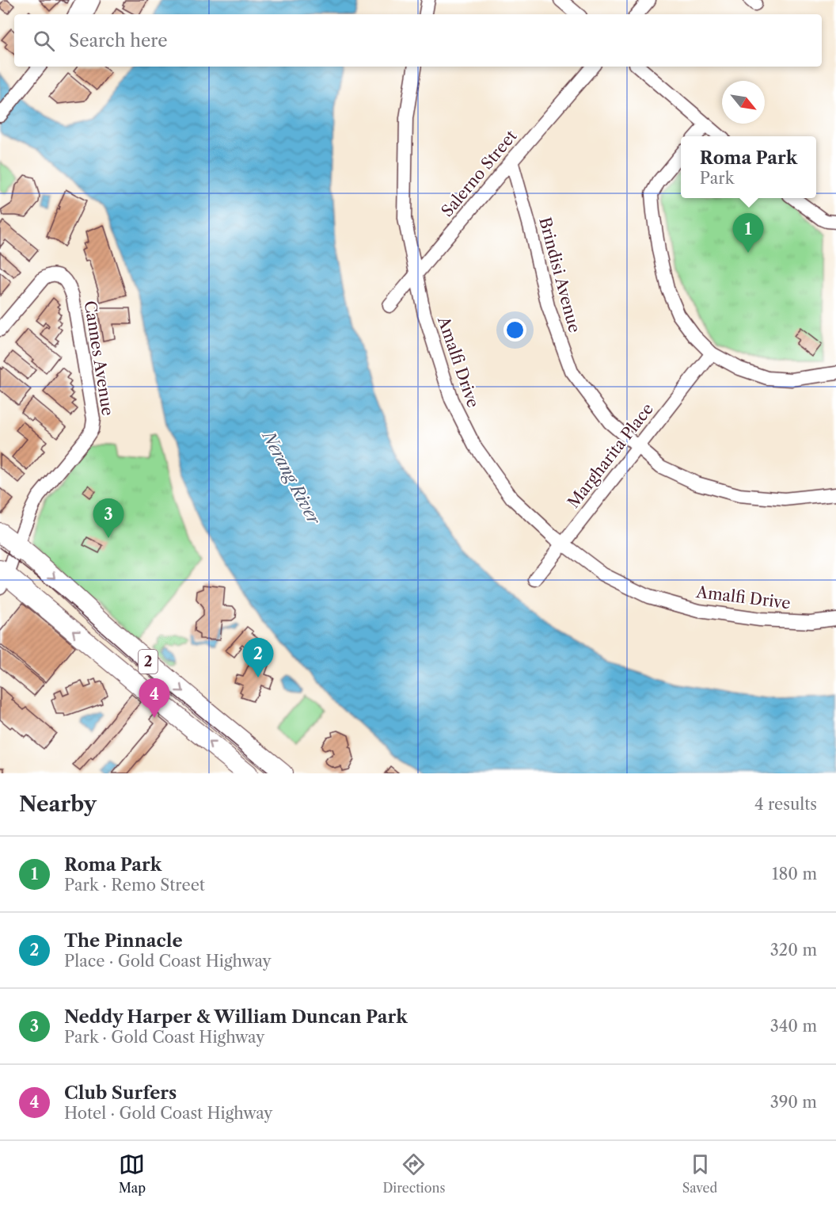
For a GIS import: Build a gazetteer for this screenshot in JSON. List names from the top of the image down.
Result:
{
  "streets": {
    "highway": ["2"],
    "street": [
      "Salerno Street",
      "Brindisi Avenue",
      "Cannes Avenue",
      "Amalfi Drive",
      "Margharita Place"
    ]
  },
  "crossings": [
    ["Salerno Street", "Brindisi Avenue"],
    ["Salerno Street", "Amalfi Drive"],
    ["Brindisi Avenue", "Margharita Place"],
    ["Cannes Avenue", "2"],
    ["Amalfi Drive", "Margharita Place"]
  ],
  "water": ["Nerang River"],
  "north": "bottom right",
  "page": {
    "search": "Search here",
    "popup": ["Roma Park", "Park"],
    "pins": [
      "1",
      "3",
      "2",
      "4"
    ],
    "heading": ["Nearby", "4 results"],
    "list": [
      {
        "mark": "1",
        "name": "Roma Park",
        "note": "Park · Remo Street",
        "value": "180 m"
      },
      {
        "mark": "2",
        "name": "The Pinnacle",
        "note": "Place · Gold Coast Highway",
        "value": "320 m"
      },
      {
        "mark": "3",
        "name": "Neddy Harper & William Duncan Park",
        "note": "Park · Gold Coast Highway",
        "value": "340 m"
      },
      {
        "mark": "4",
        "name": "Club Surfers",
        "note": "Hotel · Gold Coast Highway",
        "value": "390 m"
      }
    ],
    "nav": ["Map", "Directions", "Saved"]
  }
}
